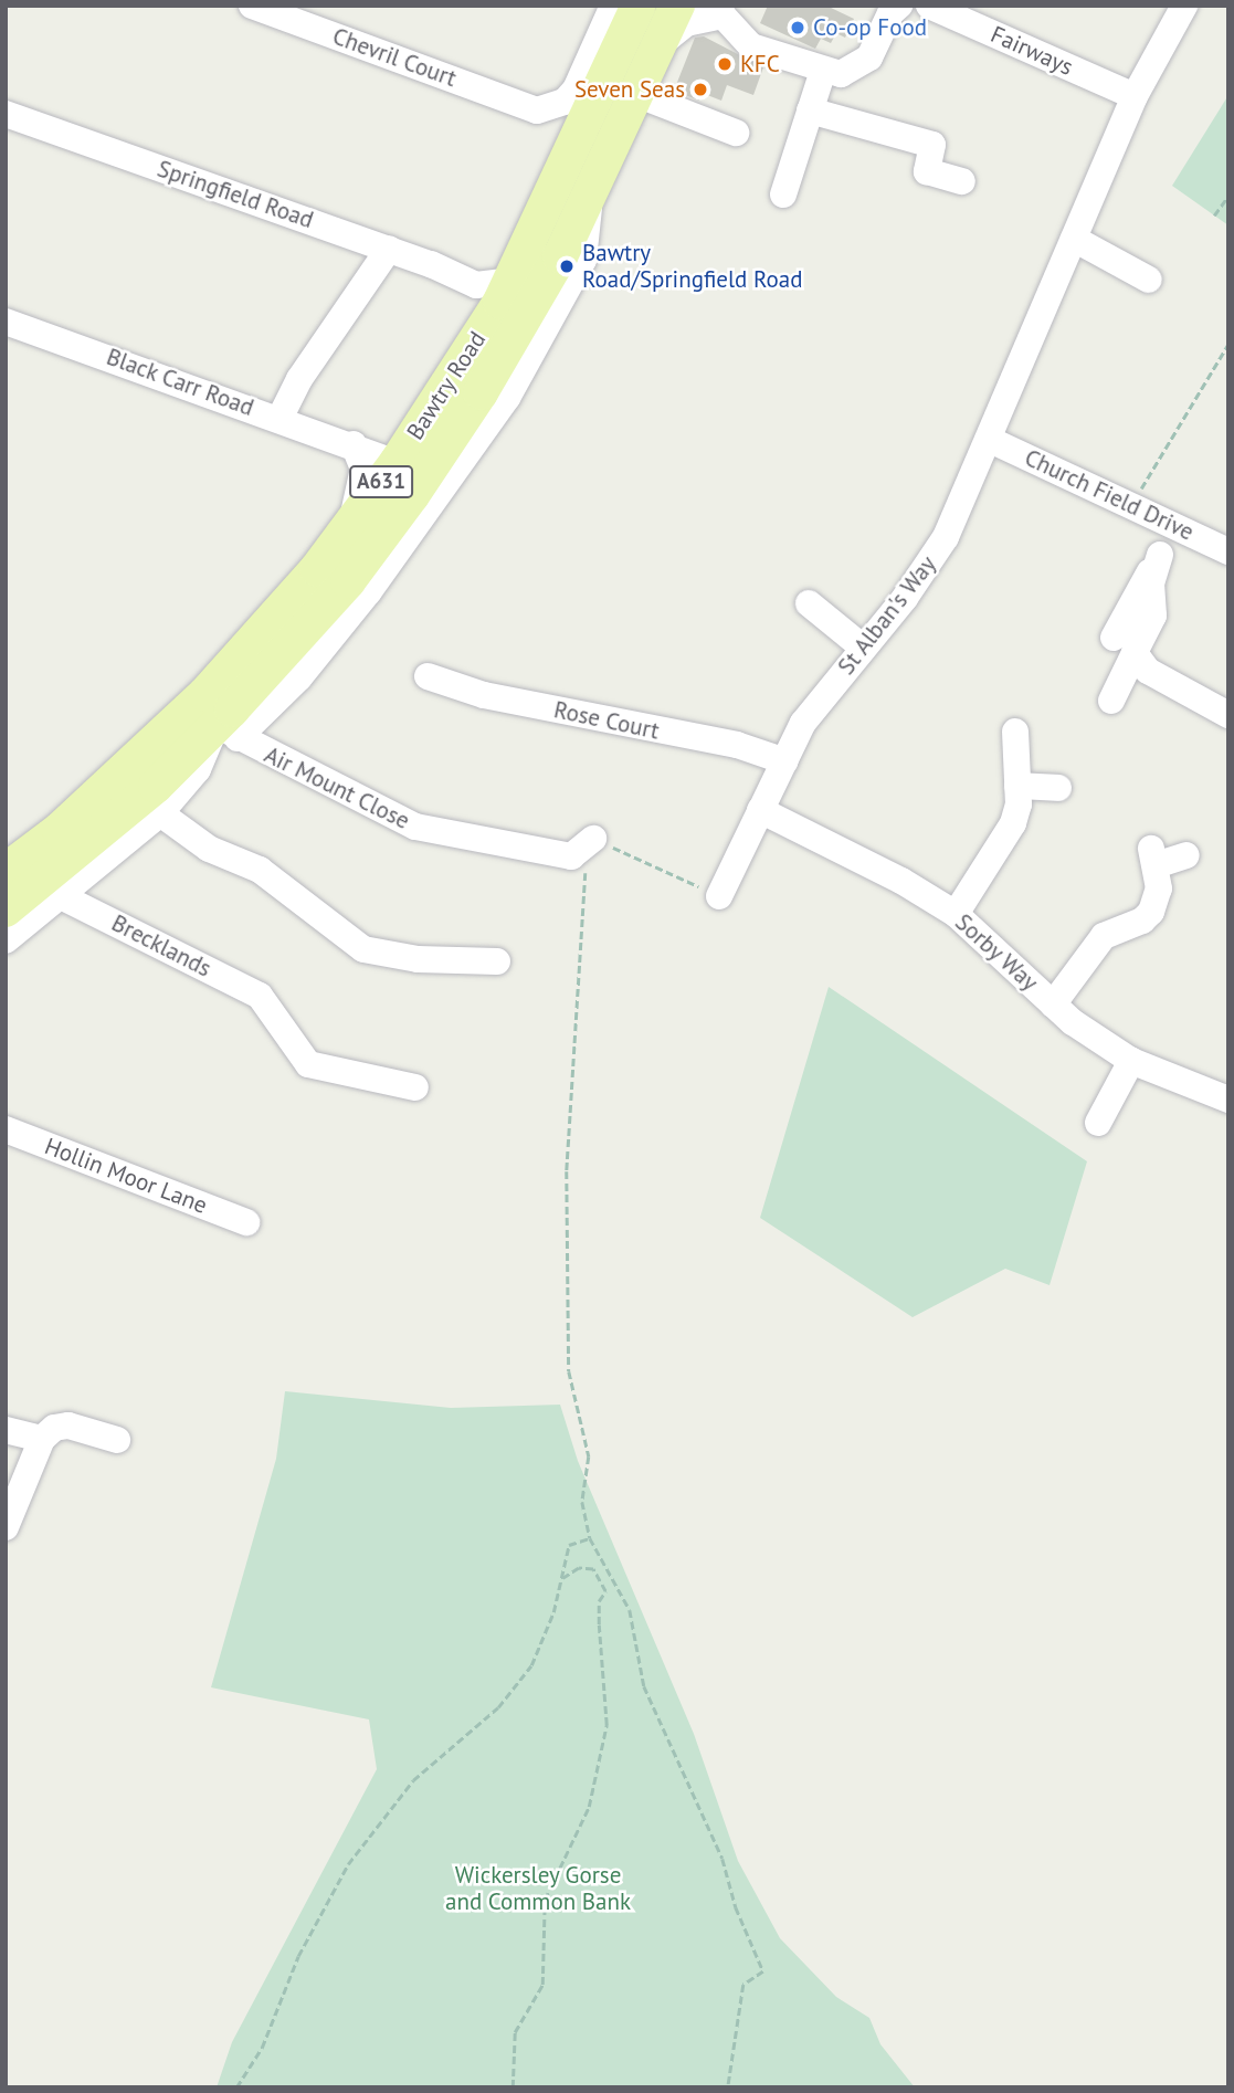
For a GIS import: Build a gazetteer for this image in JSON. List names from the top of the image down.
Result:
{
  "streets": {
    "main road": ["Bawtry Road", "A631"],
    "street": [
      "Fairways",
      "Chevril Court",
      "Springfield Road",
      "Black Carr Road",
      "Church Field Drive",
      "St Alban's Way",
      "Rose Court",
      "Air Mount Close",
      "Brecklands",
      "Sorby Way",
      "Hollin Moor Lane"
    ]
  },
  "crossings": [
    ["Fairways", "St Alban's Way"],
    ["Springfield Road", "Bawtry Road"],
    ["Black Carr Road", "Bawtry Road"],
    ["Bawtry Road", "Air Mount Close"],
    ["Bawtry Road", "Brecklands"],
    ["Church Field Drive", "St Alban's Way"],
    ["St Alban's Way", "Rose Court"],
    ["St Alban's Way", "Sorby Way"]
  ],
  "parks": ["Wickersley Gorse and Common Bank"],
  "places": [
    "Co-op Food",
    "KFC",
    "Seven Seas",
    "Bawtry Road/Springfield Road"
  ]
}
